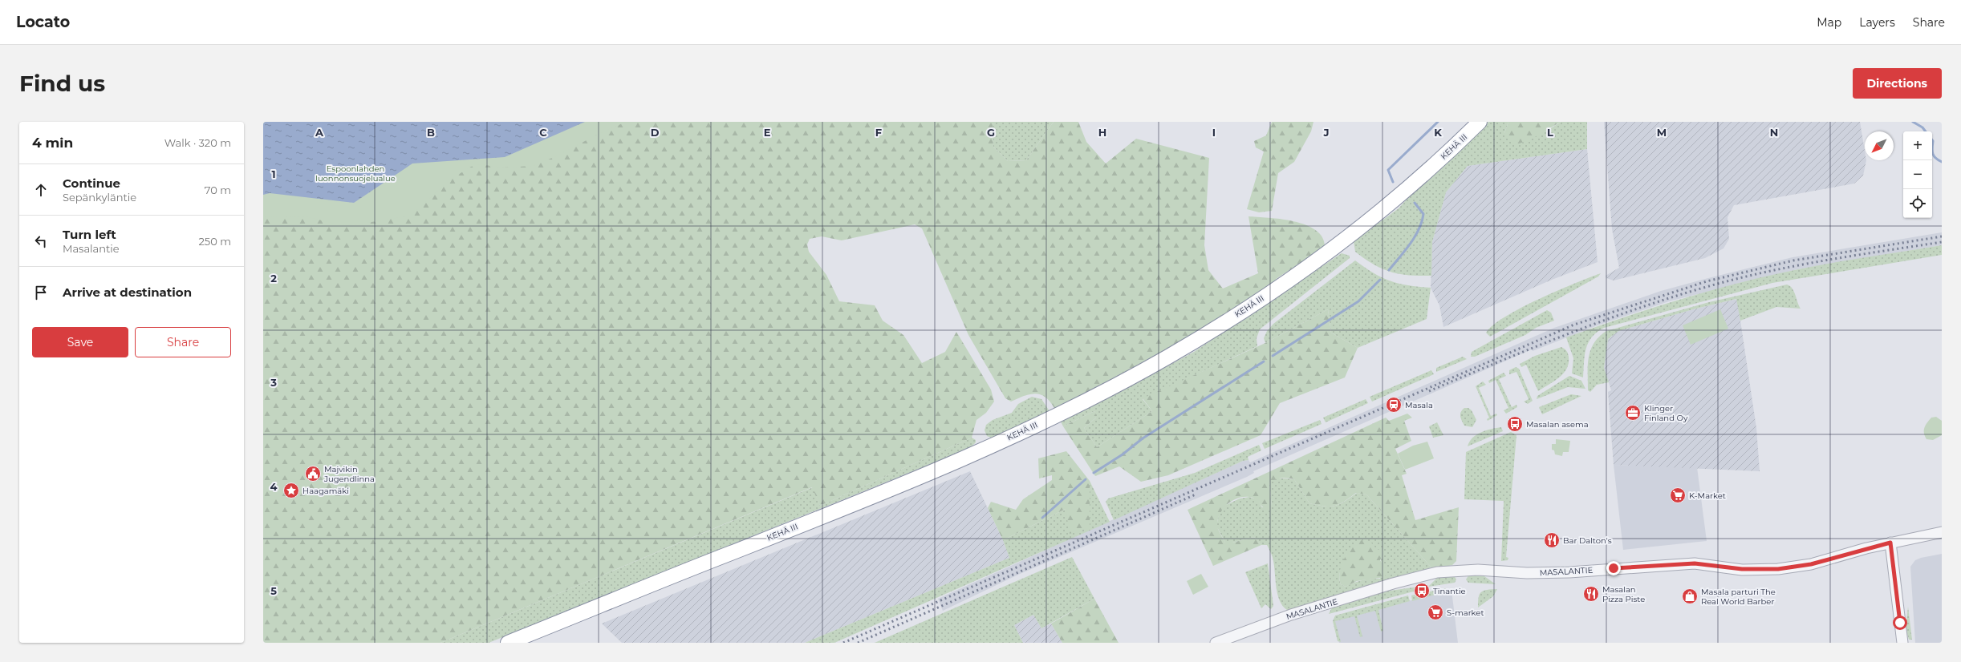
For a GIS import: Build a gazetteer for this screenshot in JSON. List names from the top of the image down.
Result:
{
  "streets": {
    "highway": ["KEHÄ III"],
    "street": ["MASALANTIE"]
  },
  "parks": ["Espoonlahden luonnonsuojelualue"],
  "places": {
    "station": ["Masala"],
    "office": ["Klinger Finland Oy"],
    "bus stop": ["Masalan asema", "Tinantie"],
    "public building": ["Majvikin Jugendlinna"],
    "place": ["Haagamäki"],
    "supermarket": ["K-Market", "S-market"],
    "restaurant": ["Bar Dalton's", "Masalan Pizza Piste"],
    "shop": ["Masala parturi The Real World Barber"]
  },
  "north": "bottom left",
  "page": {
    "header": "Locato",
    "nav": ["Map", "Layers", "Share"],
    "buttons": [
      "Directions",
      ["Save", "Share"]
    ],
    "title": "Find us",
    "heading": ["4 min", "Walk · 320 m"],
    "map_buttons": ["+", "−"],
    "list": [
      ["Continue", "Sepänkyläntie", "70 m"],
      ["Turn left", "Masalantie", "250 m"],
      "Arrive at destination"
    ]
  },
  "grid": {
    "columns": [
      "A",
      "B",
      "C",
      "D",
      "E",
      "F",
      "G",
      "H",
      "I",
      "J",
      "K",
      "L",
      "M",
      "N"
    ],
    "rows": [
      "1",
      "2",
      "3",
      "4",
      "5"
    ]
  }
}
